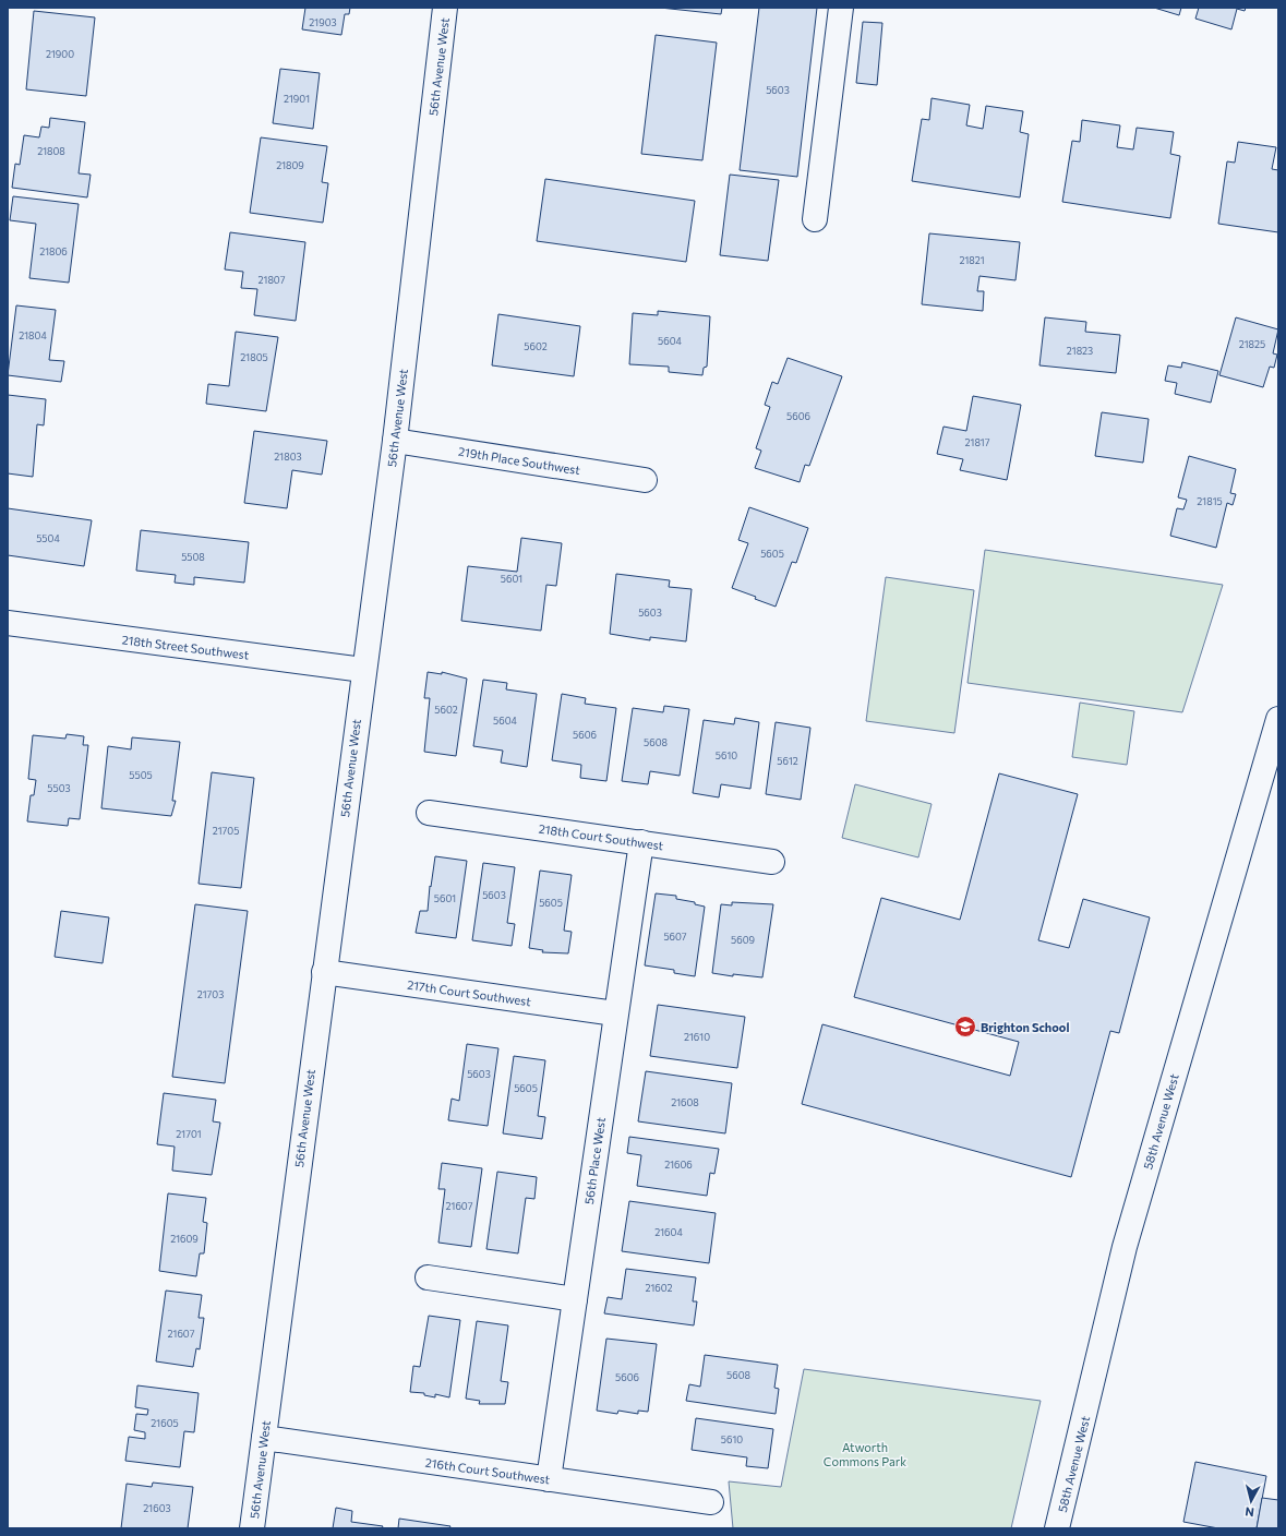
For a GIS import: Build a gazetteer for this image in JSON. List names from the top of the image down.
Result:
{
  "streets": {
    "street": [
      "56th Avenue West",
      "219th Place Southwest",
      "218th Street Southwest",
      "218th Court Southwest",
      "217th Court Southwest",
      "58th Avenue West",
      "56th Place West",
      "216th Court Southwest"
    ]
  },
  "crossings": [
    ["56th Avenue West", "219th Place Southwest"],
    ["56th Avenue West", "218th Street Southwest"],
    ["56th Avenue West", "217th Court Southwest"],
    ["56th Avenue West", "216th Court Southwest"],
    ["218th Court Southwest", "56th Place West"],
    ["217th Court Southwest", "56th Place West"],
    ["56th Place West", "216th Court Southwest"]
  ],
  "parks": ["Atworth Commons Park"],
  "places": {
    "school or university": ["Brighton School"]
  },
  "house_numbers": [
    "21903",
    "21900",
    "5603",
    "21901",
    "21808",
    "21809",
    "21806",
    "21821",
    "21807",
    "21804",
    "5604",
    "21825",
    "5602",
    "21823",
    "21805",
    "5606",
    "21817",
    "21803",
    "21815",
    "5504",
    "5605",
    "5508",
    "5601",
    "5603",
    "5602",
    "5604",
    "5606",
    "5608",
    "5610",
    "5612",
    "5505",
    "5503",
    "21705",
    "5603",
    "5601",
    "5605",
    "5607",
    "5609",
    "21703",
    "21610",
    "5603",
    "5605",
    "21608",
    "21701",
    "21606",
    "21607",
    "21604",
    "21609",
    "21602",
    "21607",
    "5608",
    "5606",
    "21605",
    "5610",
    "21603"
  ],
  "north": "bottom"
}
